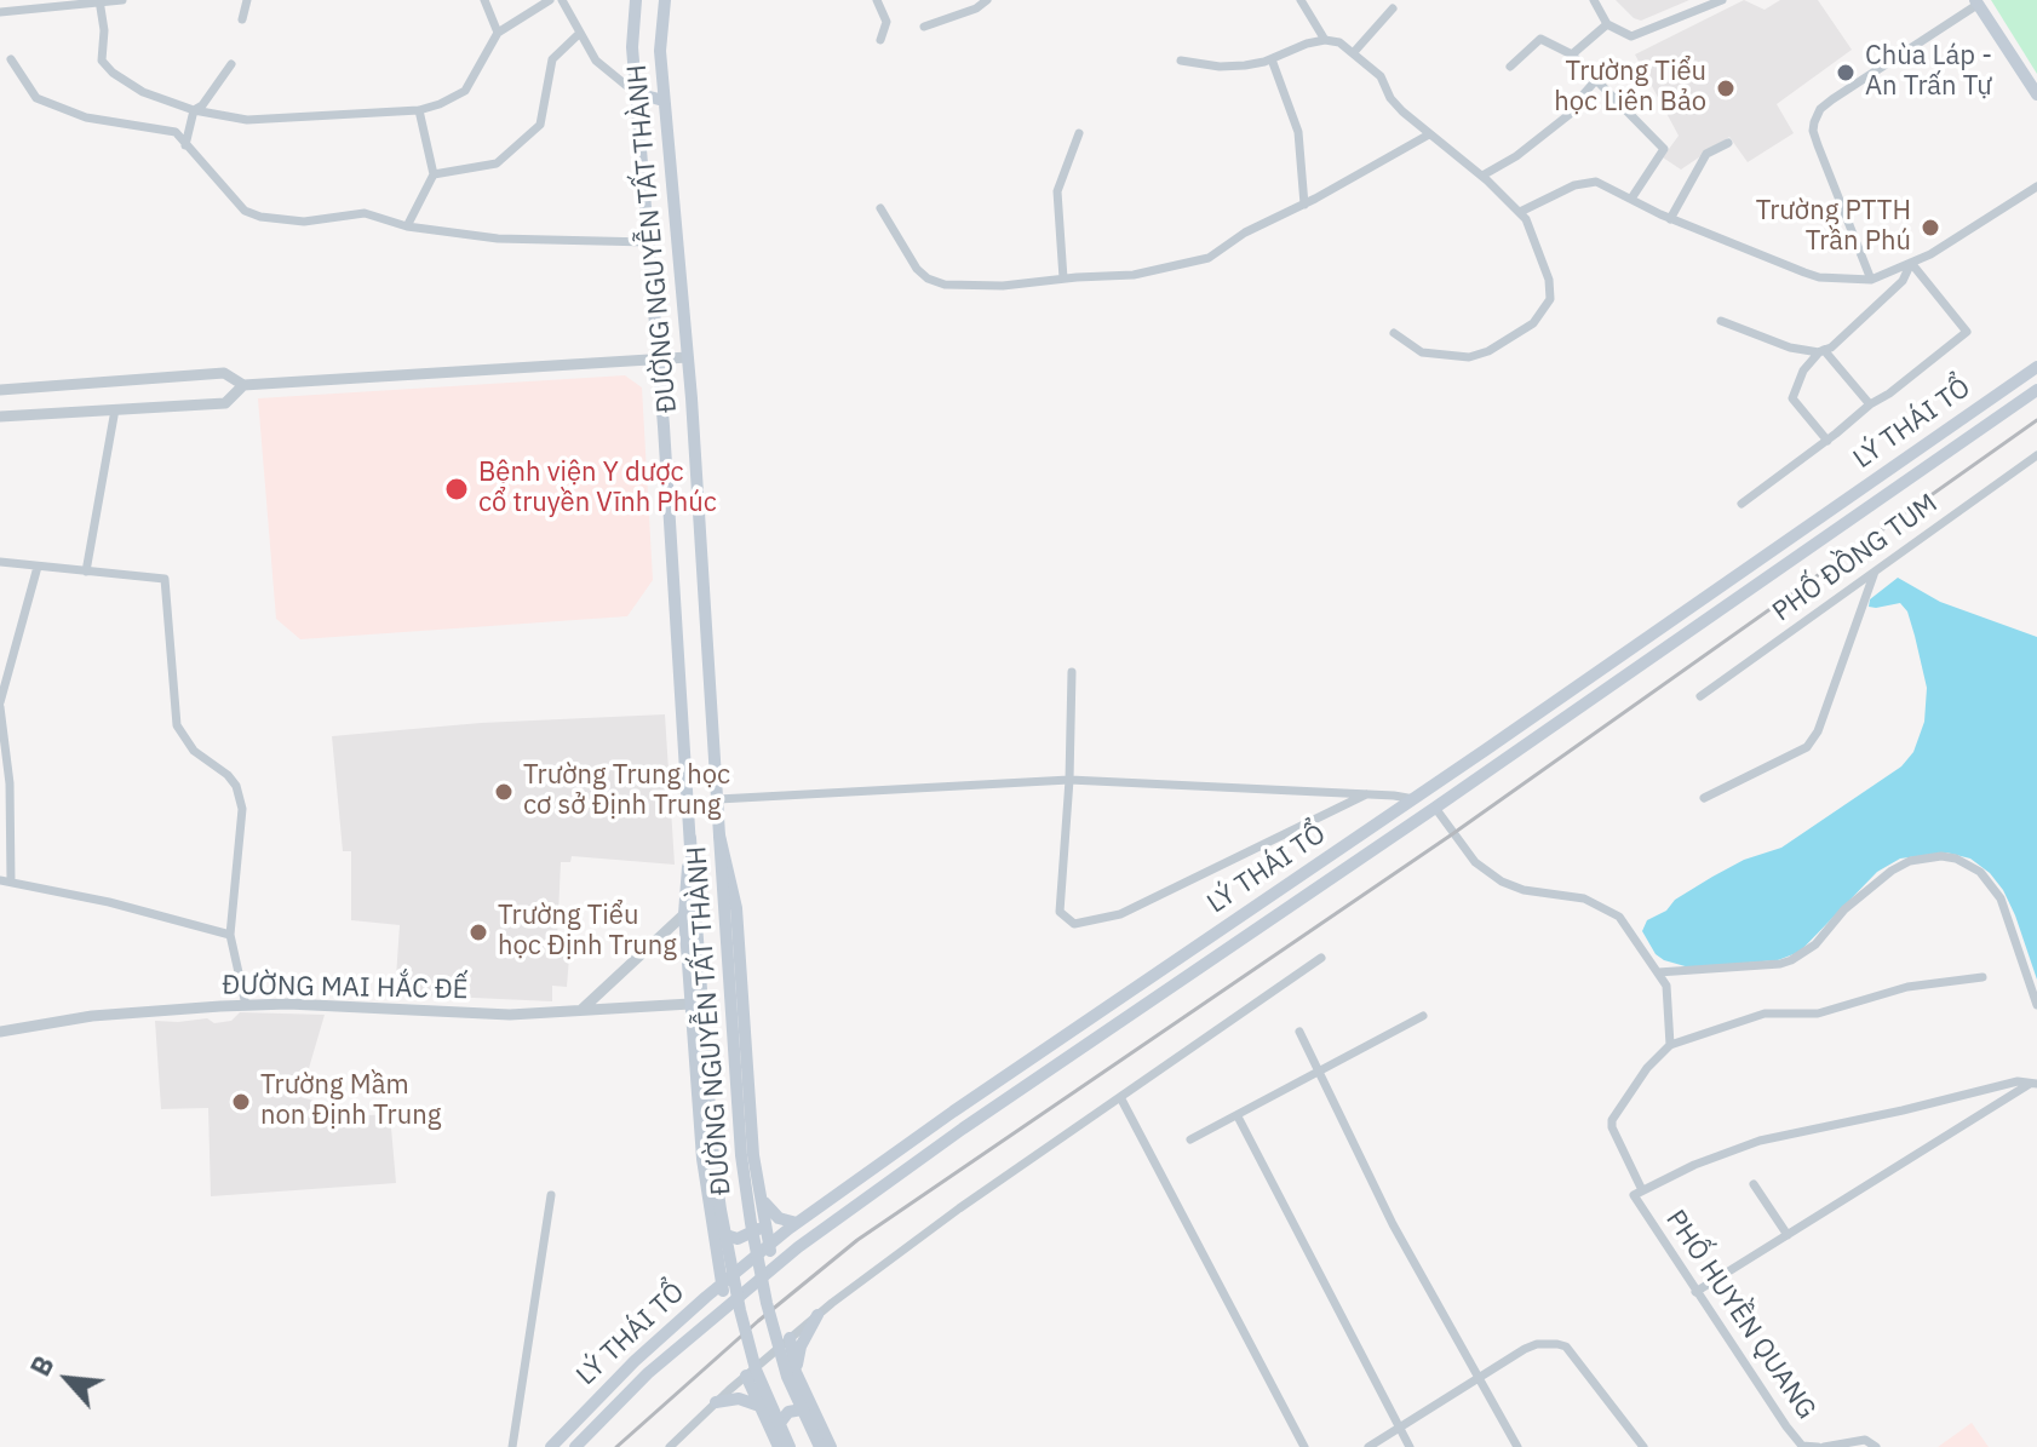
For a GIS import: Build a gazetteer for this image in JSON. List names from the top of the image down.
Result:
{
  "streets": {
    "main road": ["ĐƯỜNG NGUYỄN TẤT THÀNH", "LÝ THÁI TỔ"],
    "street": ["PHỐ ĐỒNG TUM", "ĐƯỜNG MAI HẮC ĐẾ", "PHỐ HUYỀN QUANG"]
  },
  "places": [
    "Chùa Láp - An Trấn Tự",
    "Trường Tiểu học Liên Bảo",
    "Trường PTTH Trần Phú",
    "Bệnh viện Y dược cổ truyền Vĩnh Phúc",
    "Trường Trung học cơ sở Định Trung",
    "Trường Tiểu học Định Trung",
    "Trường Mầm non Định Trung"
  ],
  "north": "top left"
}
